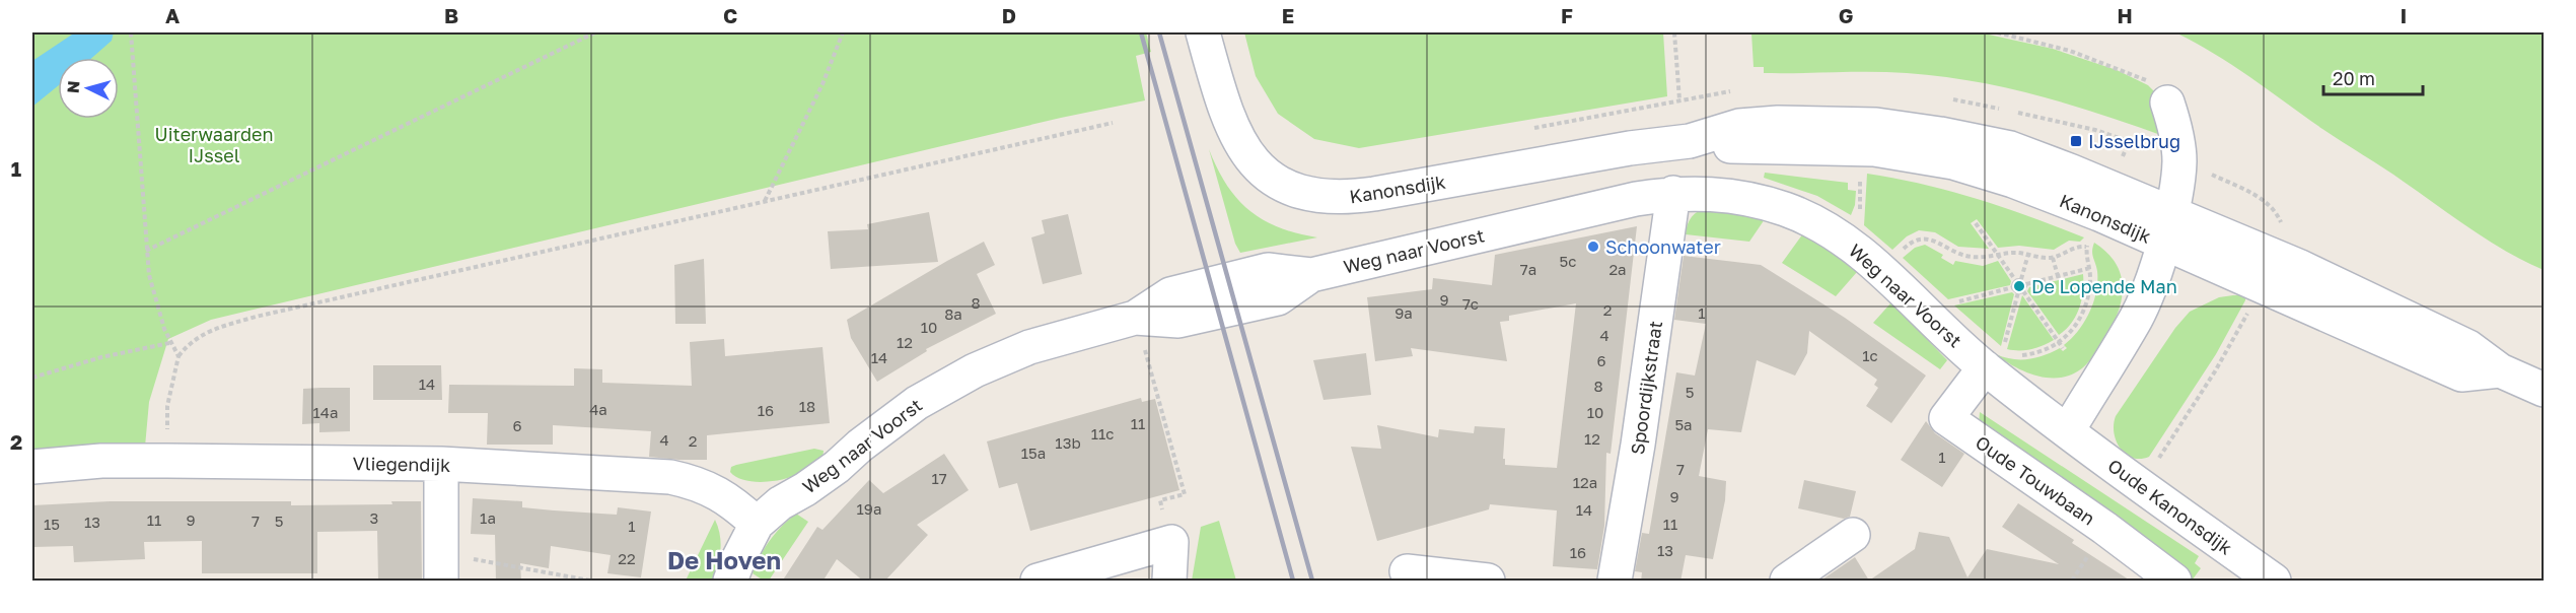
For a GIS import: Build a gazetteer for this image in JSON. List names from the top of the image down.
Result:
{
  "streets": {
    "street": [
      "Kanonsdijk",
      "Weg naar Voorst",
      "Spoordijkstraat",
      "Vliegendijk",
      "Oude Touwbaan",
      "Oude Kanonsdijk"
    ]
  },
  "crossings": [
    ["Weg naar Voorst", "Spoordijkstraat"],
    ["Weg naar Voorst", "Vliegendijk"],
    ["Weg naar Voorst", "Oude Touwbaan"],
    ["Weg naar Voorst", "Oude Kanonsdijk"]
  ],
  "districts": ["De Hoven"],
  "parks": ["Uiterwaarden IJssel"],
  "places": {
    "transit": ["IJsselbrug"],
    "other": ["Schoonwater", "De Lopende Man"]
  },
  "house_numbers": [
    "5c",
    "7a",
    "2a",
    "9",
    "8",
    "7c",
    "2",
    "9a",
    "1",
    "8a",
    "10",
    "4",
    "12",
    "1c",
    "14",
    "6",
    "14",
    "8",
    "5",
    "18",
    "4a",
    "16",
    "14a",
    "10",
    "11",
    "5a",
    "6",
    "11c",
    "12",
    "4",
    "2",
    "13b",
    "15a",
    "1",
    "7",
    "17",
    "12a",
    "9",
    "19a",
    "14",
    "3",
    "1a",
    "11",
    "9",
    "7",
    "5",
    "13",
    "15",
    "11",
    "1",
    "13",
    "16",
    "22"
  ],
  "scale_bar": "20 m",
  "north": "left",
  "grid": {
    "columns": [
      "A",
      "B",
      "C",
      "D",
      "E",
      "F",
      "G",
      "H",
      "I"
    ],
    "rows": ["1", "2"]
  }
}
